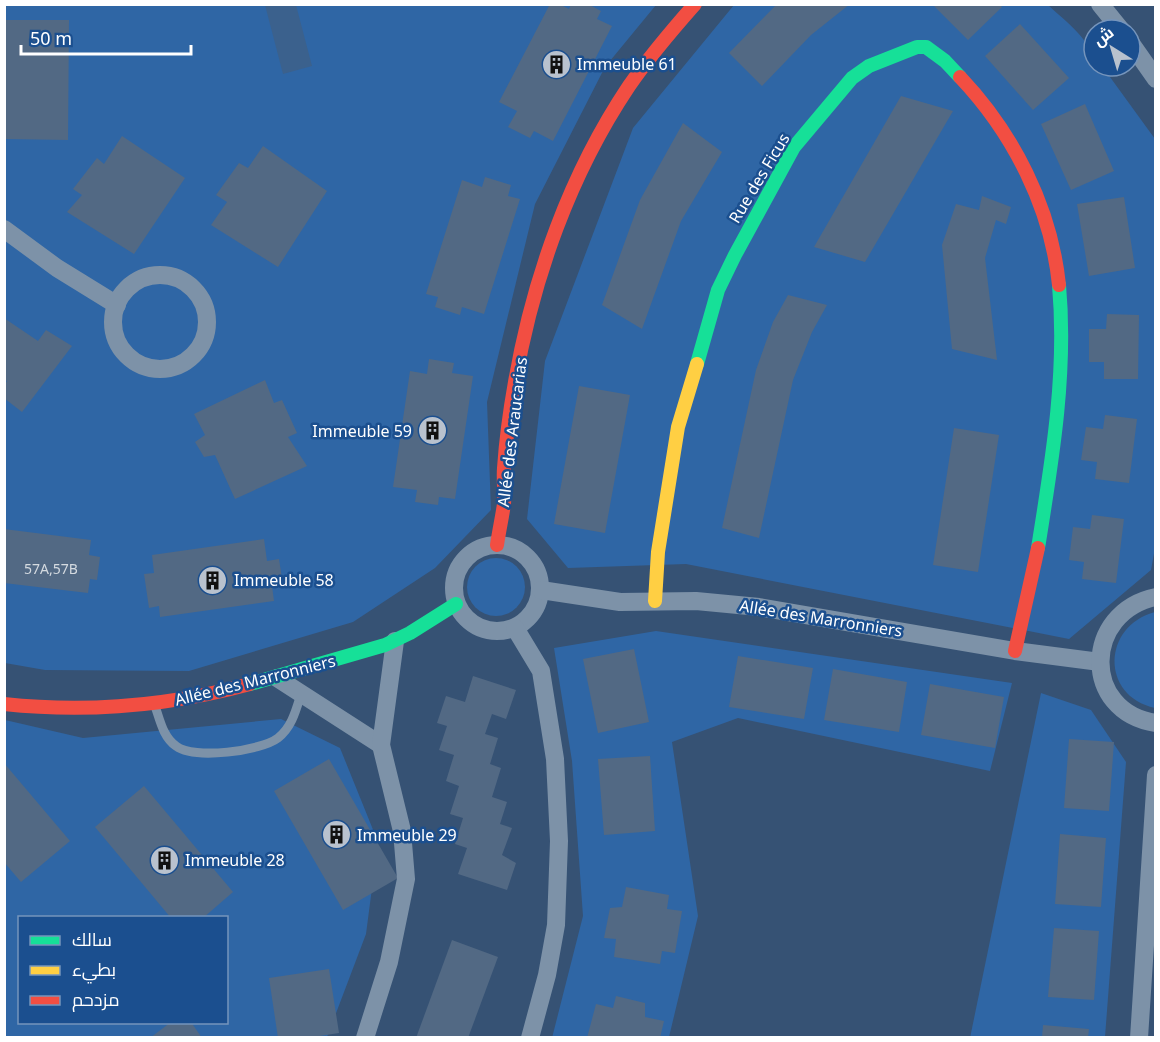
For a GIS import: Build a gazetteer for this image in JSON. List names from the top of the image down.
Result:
{
  "streets": {
    "street": ["Rue des Ficus", "Allée des Araucarias", "Allée des Marronniers"]
  },
  "crossings": [
    ["Rue des Ficus", "Allée des Marronniers"],
    ["Allée des Araucarias", "Allée des Marronniers"]
  ],
  "places": {
    "building": [
      "Immeuble 61",
      "Immeuble 59",
      "Immeuble 58",
      "Immeuble 29",
      "Immeuble 28"
    ]
  },
  "house_numbers": ["57A,57B"],
  "legend": ["سالك", "بطيء", "مزدحم"],
  "scale_bar": "50 m",
  "north": "top left"
}
